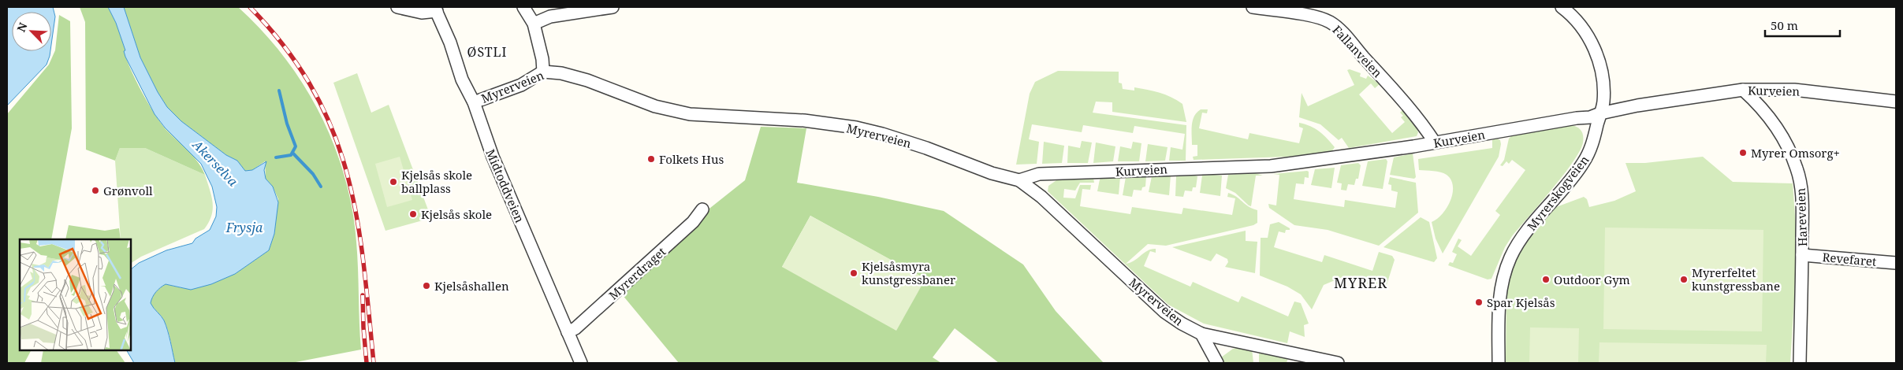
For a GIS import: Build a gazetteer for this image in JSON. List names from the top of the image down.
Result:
{
  "streets": {
    "street": [
      "Fallanveien",
      "Myrerveien",
      "Kurveien",
      "Midtoddveien",
      "Myrerskogveien",
      "Hareveien",
      "Revefaret",
      "Myrerdraget"
    ]
  },
  "crossings": [
    ["Fallanveien", "Kurveien"],
    ["Myrerveien", "Kurveien"],
    ["Myrerveien", "Midtoddveien"],
    ["Kurveien", "Myrerskogveien"],
    ["Kurveien", "Hareveien"],
    ["Midtoddveien", "Myrerdraget"],
    ["Hareveien", "Revefaret"]
  ],
  "districts": ["ØSTLI", "MYRER"],
  "water": ["Akerselva", "Frysja"],
  "places": [
    "Myrer Omsorg+",
    "Folkets Hus",
    "Kjelsås skole ballplass",
    "Grønvoll",
    "Kjelsås skole",
    "Kjelsåsmyra kunstgressbaner",
    "Outdoor Gym",
    "Myrerfeltet kunstgressbane",
    "Kjelsåshallen",
    "Spar Kjelsås"
  ],
  "scale_bar": "50 m",
  "north": "top left"
}
